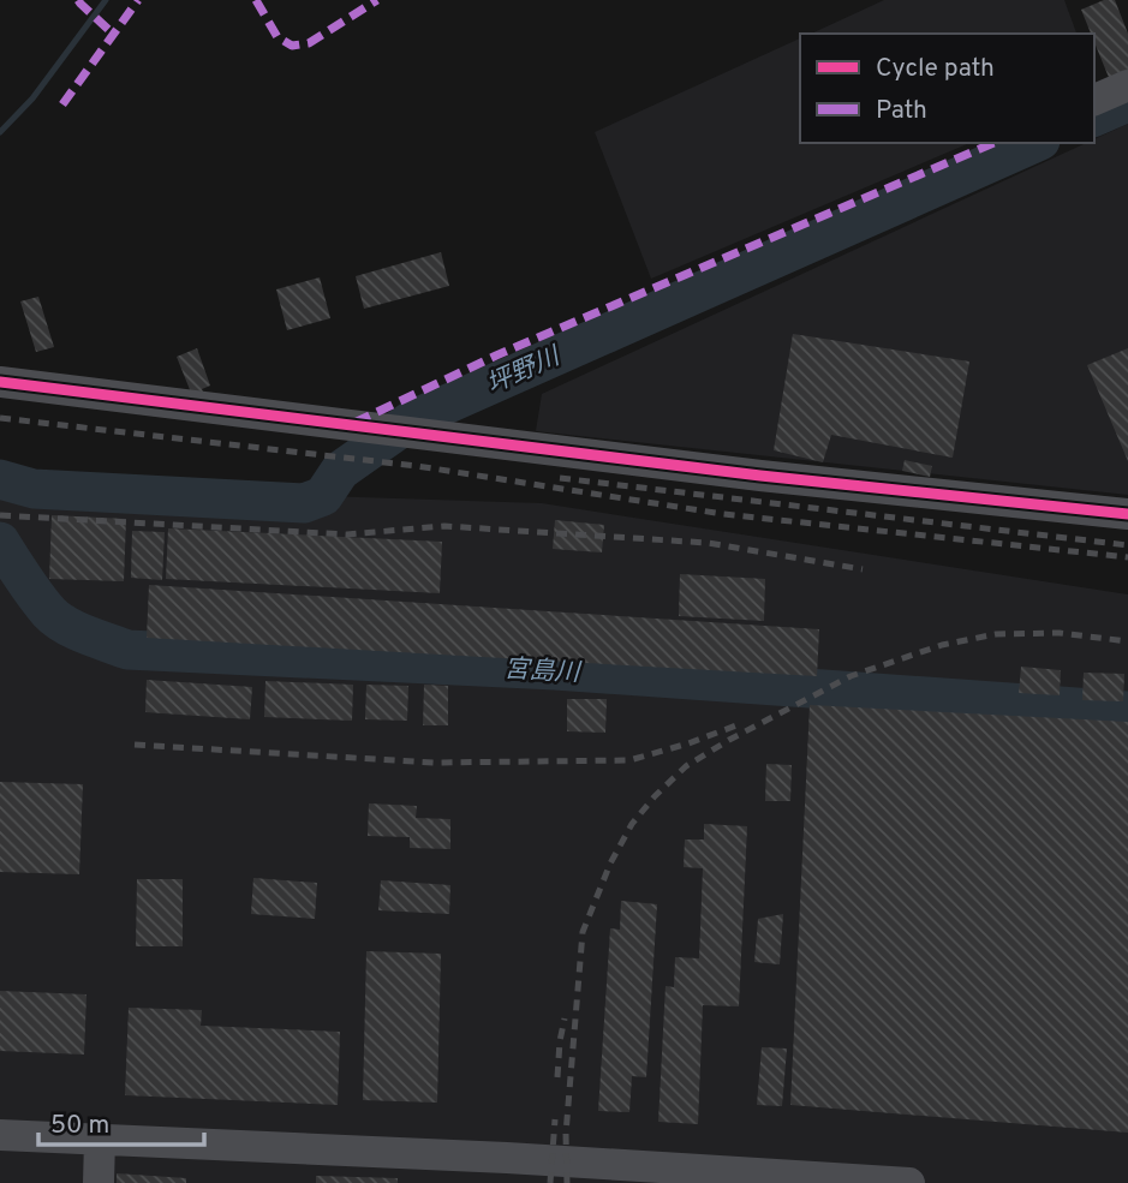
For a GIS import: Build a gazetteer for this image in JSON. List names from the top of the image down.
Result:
{
  "water": ["坪野川", "宮島川"],
  "legend": ["Cycle path", "Path"],
  "scale_bar": "50 m"
}
